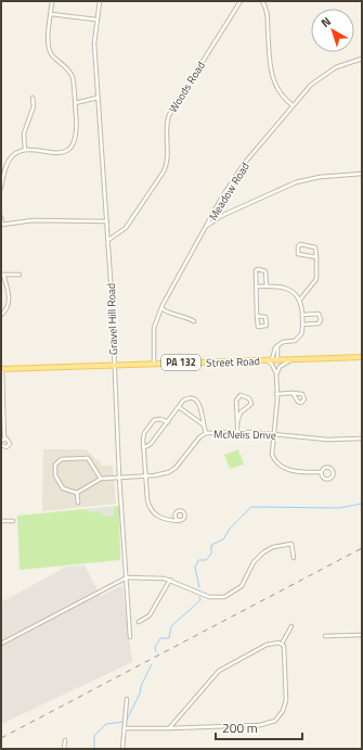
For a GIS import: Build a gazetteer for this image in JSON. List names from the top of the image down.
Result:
{
  "streets": {
    "main road": ["Street Road", "PA 132"],
    "street": [
      "Woods Road",
      "Meadow Road",
      "Gravel Hill Road",
      "McNelis Drive"
    ]
  },
  "crossings": [
    ["Woods Road", "Gravel Hill Road"],
    ["Meadow Road", "Street Road"],
    ["Gravel Hill Road", "Street Road"],
    ["Gravel Hill Road", "McNelis Drive"]
  ],
  "scale_bar": "200 m",
  "north": "top left"
}
